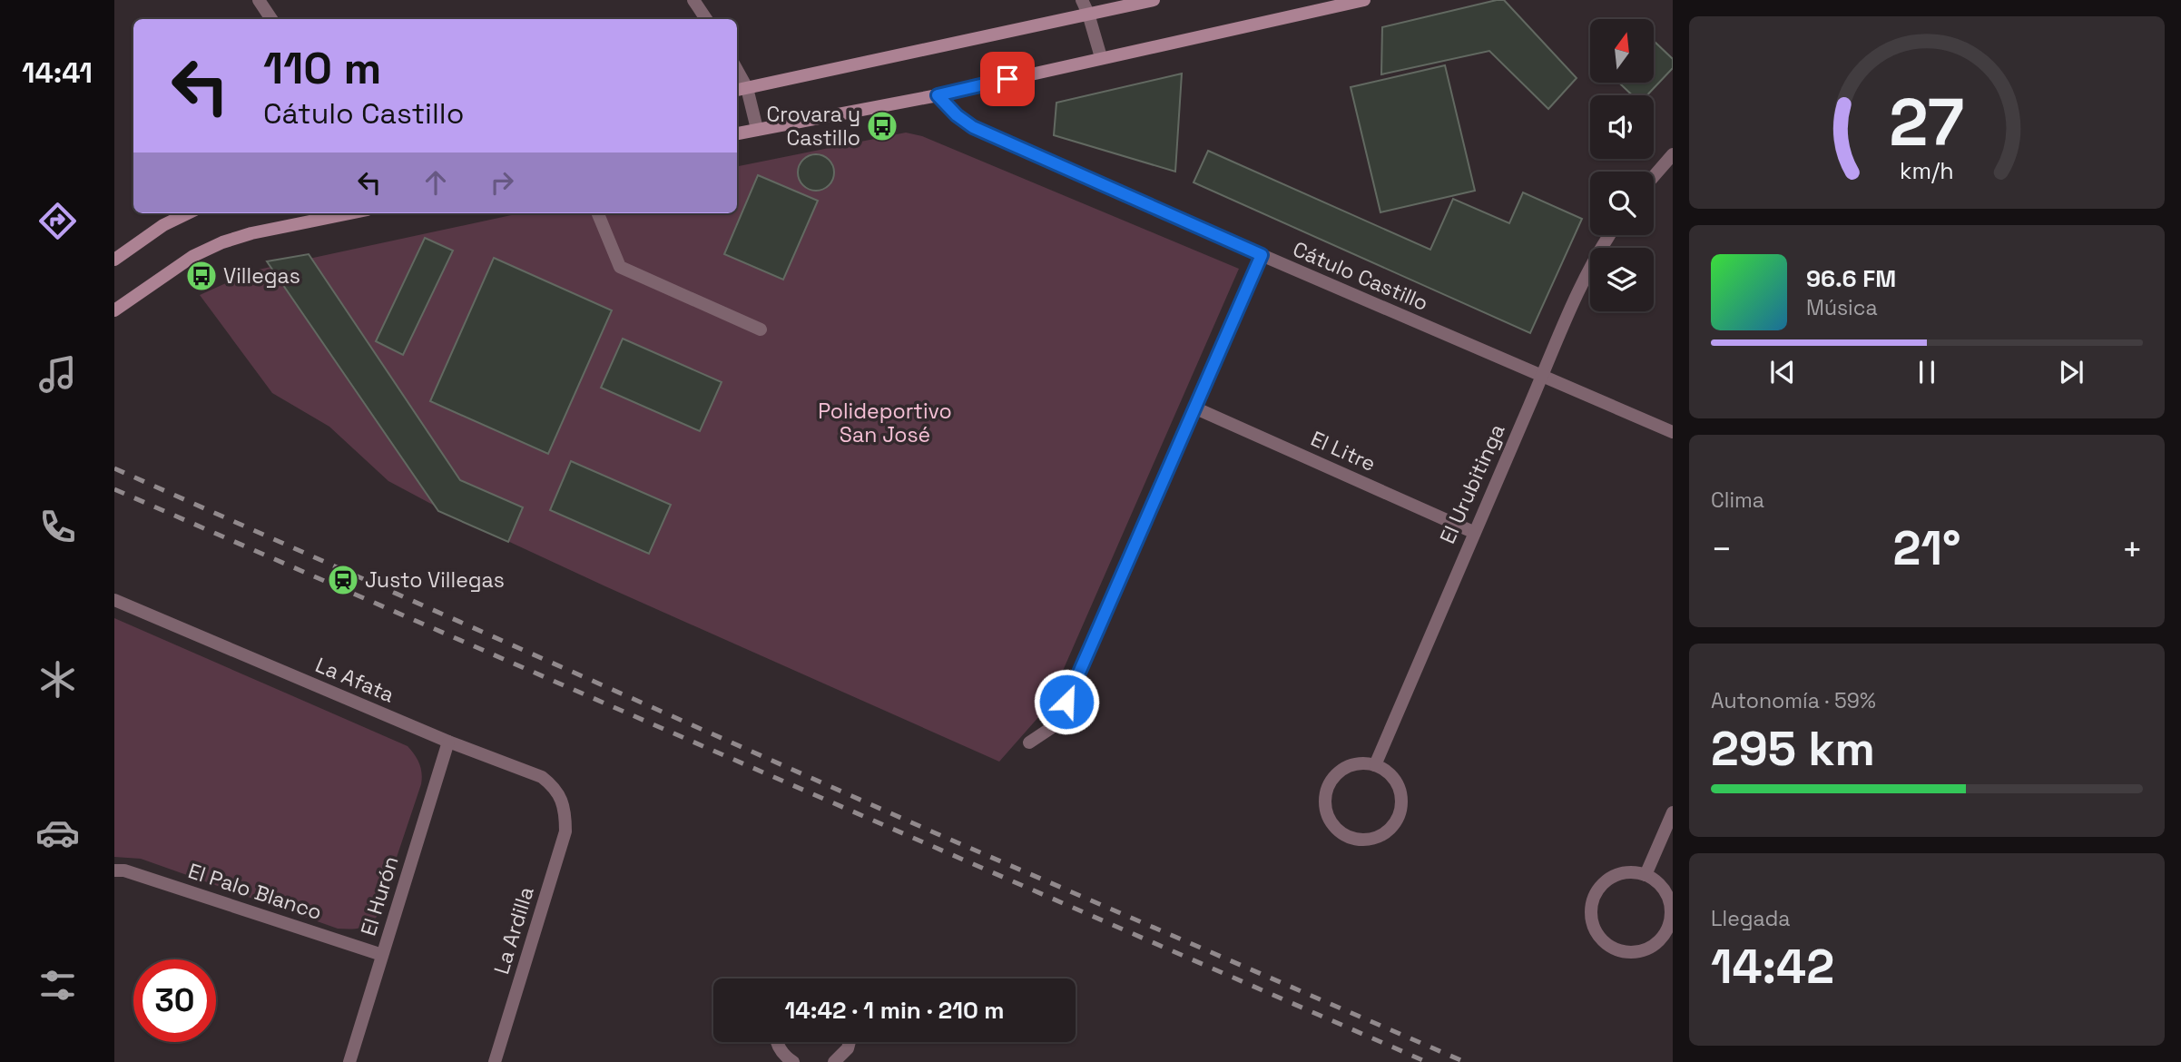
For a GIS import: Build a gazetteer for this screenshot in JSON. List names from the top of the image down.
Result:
{
  "streets": {
    "street": [
      "Cátulo Castillo",
      "El Litre",
      "El Urubitinga",
      "La Afata",
      "El Palo Blanco",
      "El Hurón",
      "La Ardilla"
    ]
  },
  "crossings": [
    ["Cátulo Castillo", "El Urubitinga"],
    ["El Litre", "El Urubitinga"],
    ["La Afata", "El Hurón"],
    ["La Afata", "La Ardilla"],
    ["El Palo Blanco", "El Hurón"]
  ],
  "parks": ["Polideportivo San José"],
  "places": {
    "bus stop": ["Crovara y Castillo", "Villegas"],
    "station": ["Justo Villegas"]
  },
  "north": "top",
  "page": {
    "tabs": "14:41",
    "turn": ["110 m", "Cátulo Castillo"],
    "song": ["96.6 FM", "Música"],
    "tile": [
      "Clima",
      ["Autonomía · 59%", "295 km"],
      ["Llegada", "14:42"]
    ],
    "heat": ["−", "21°", "+"],
    "limit": "30",
    "trip": "14:42 · 1 min · 210 m",
    "gauge": ["27", "km/h"]
  }
}
